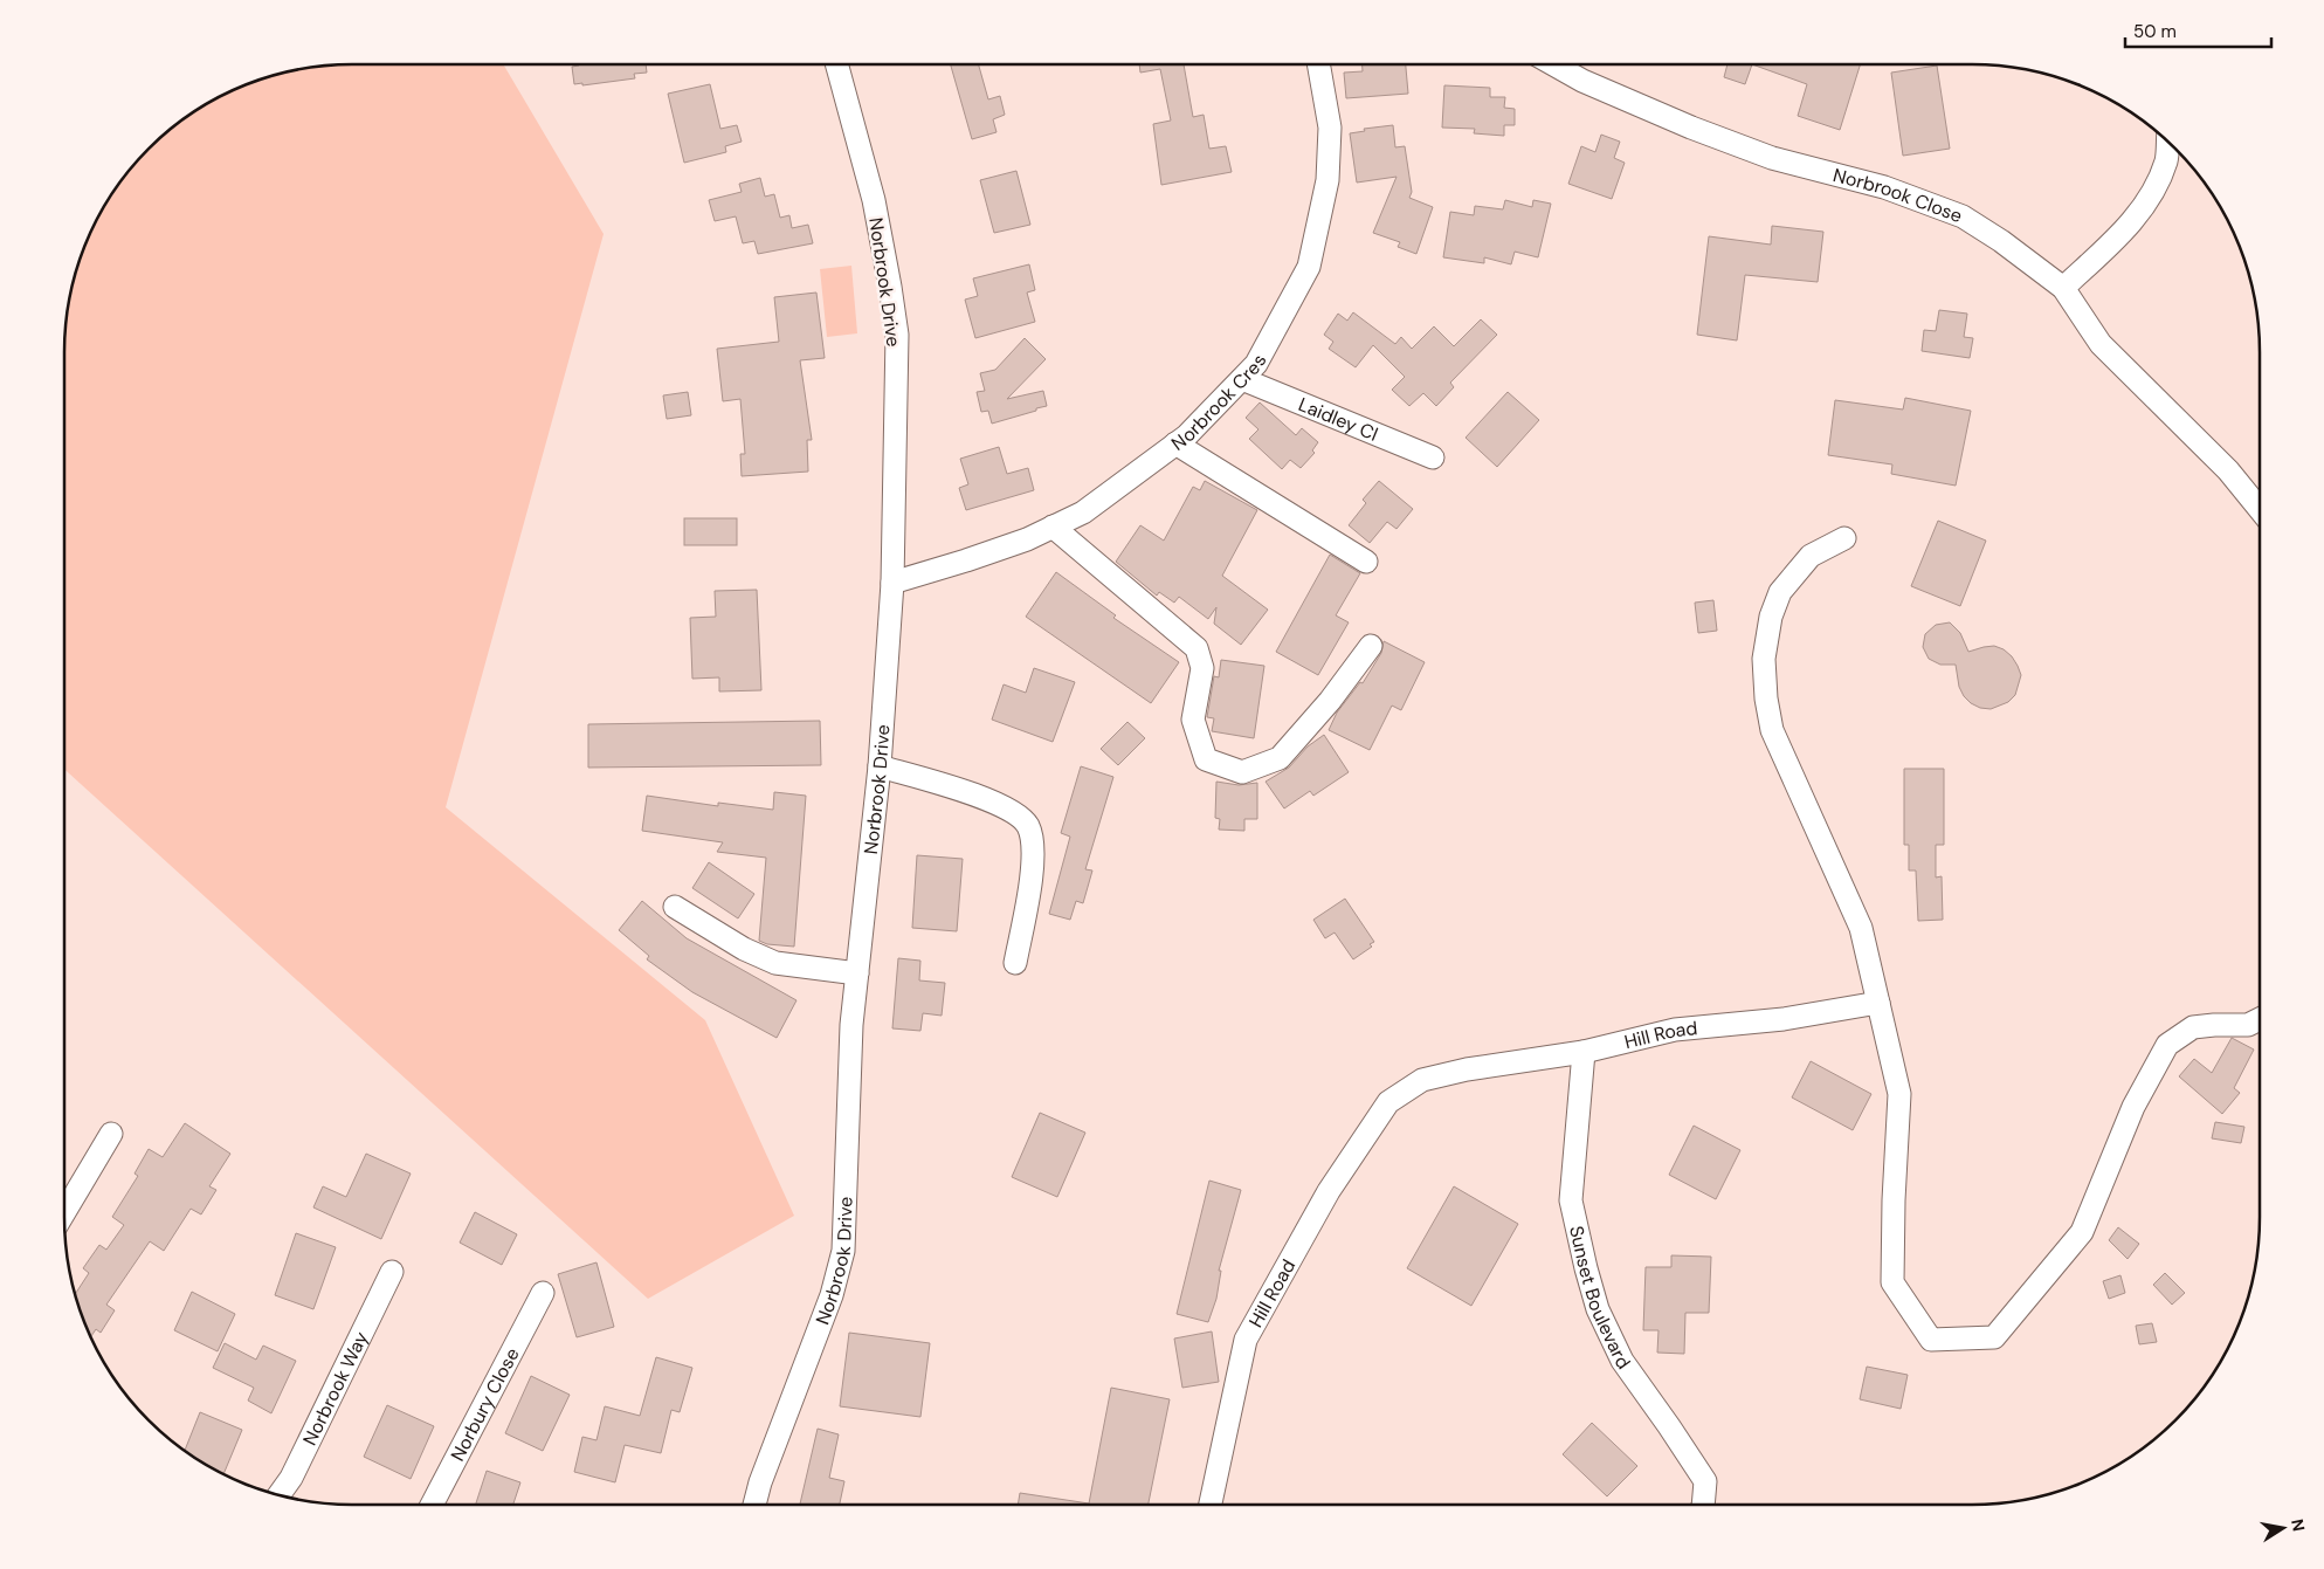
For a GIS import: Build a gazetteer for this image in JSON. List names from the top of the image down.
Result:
{
  "streets": {
    "street": [
      "Norbrook Close",
      "Norbrook Drive",
      "Norbrook Cres",
      "Laidley Cl",
      "Hill Road",
      "Sunset Boulevard",
      "Norbrook Way",
      "Norbury Close"
    ]
  },
  "crossings": [
    ["Norbrook Drive", "Norbrook Cres"],
    ["Norbrook Cres", "Laidley Cl"],
    ["Hill Road", "Sunset Boulevard"]
  ],
  "scale_bar": "50 m",
  "north": "right"
}
